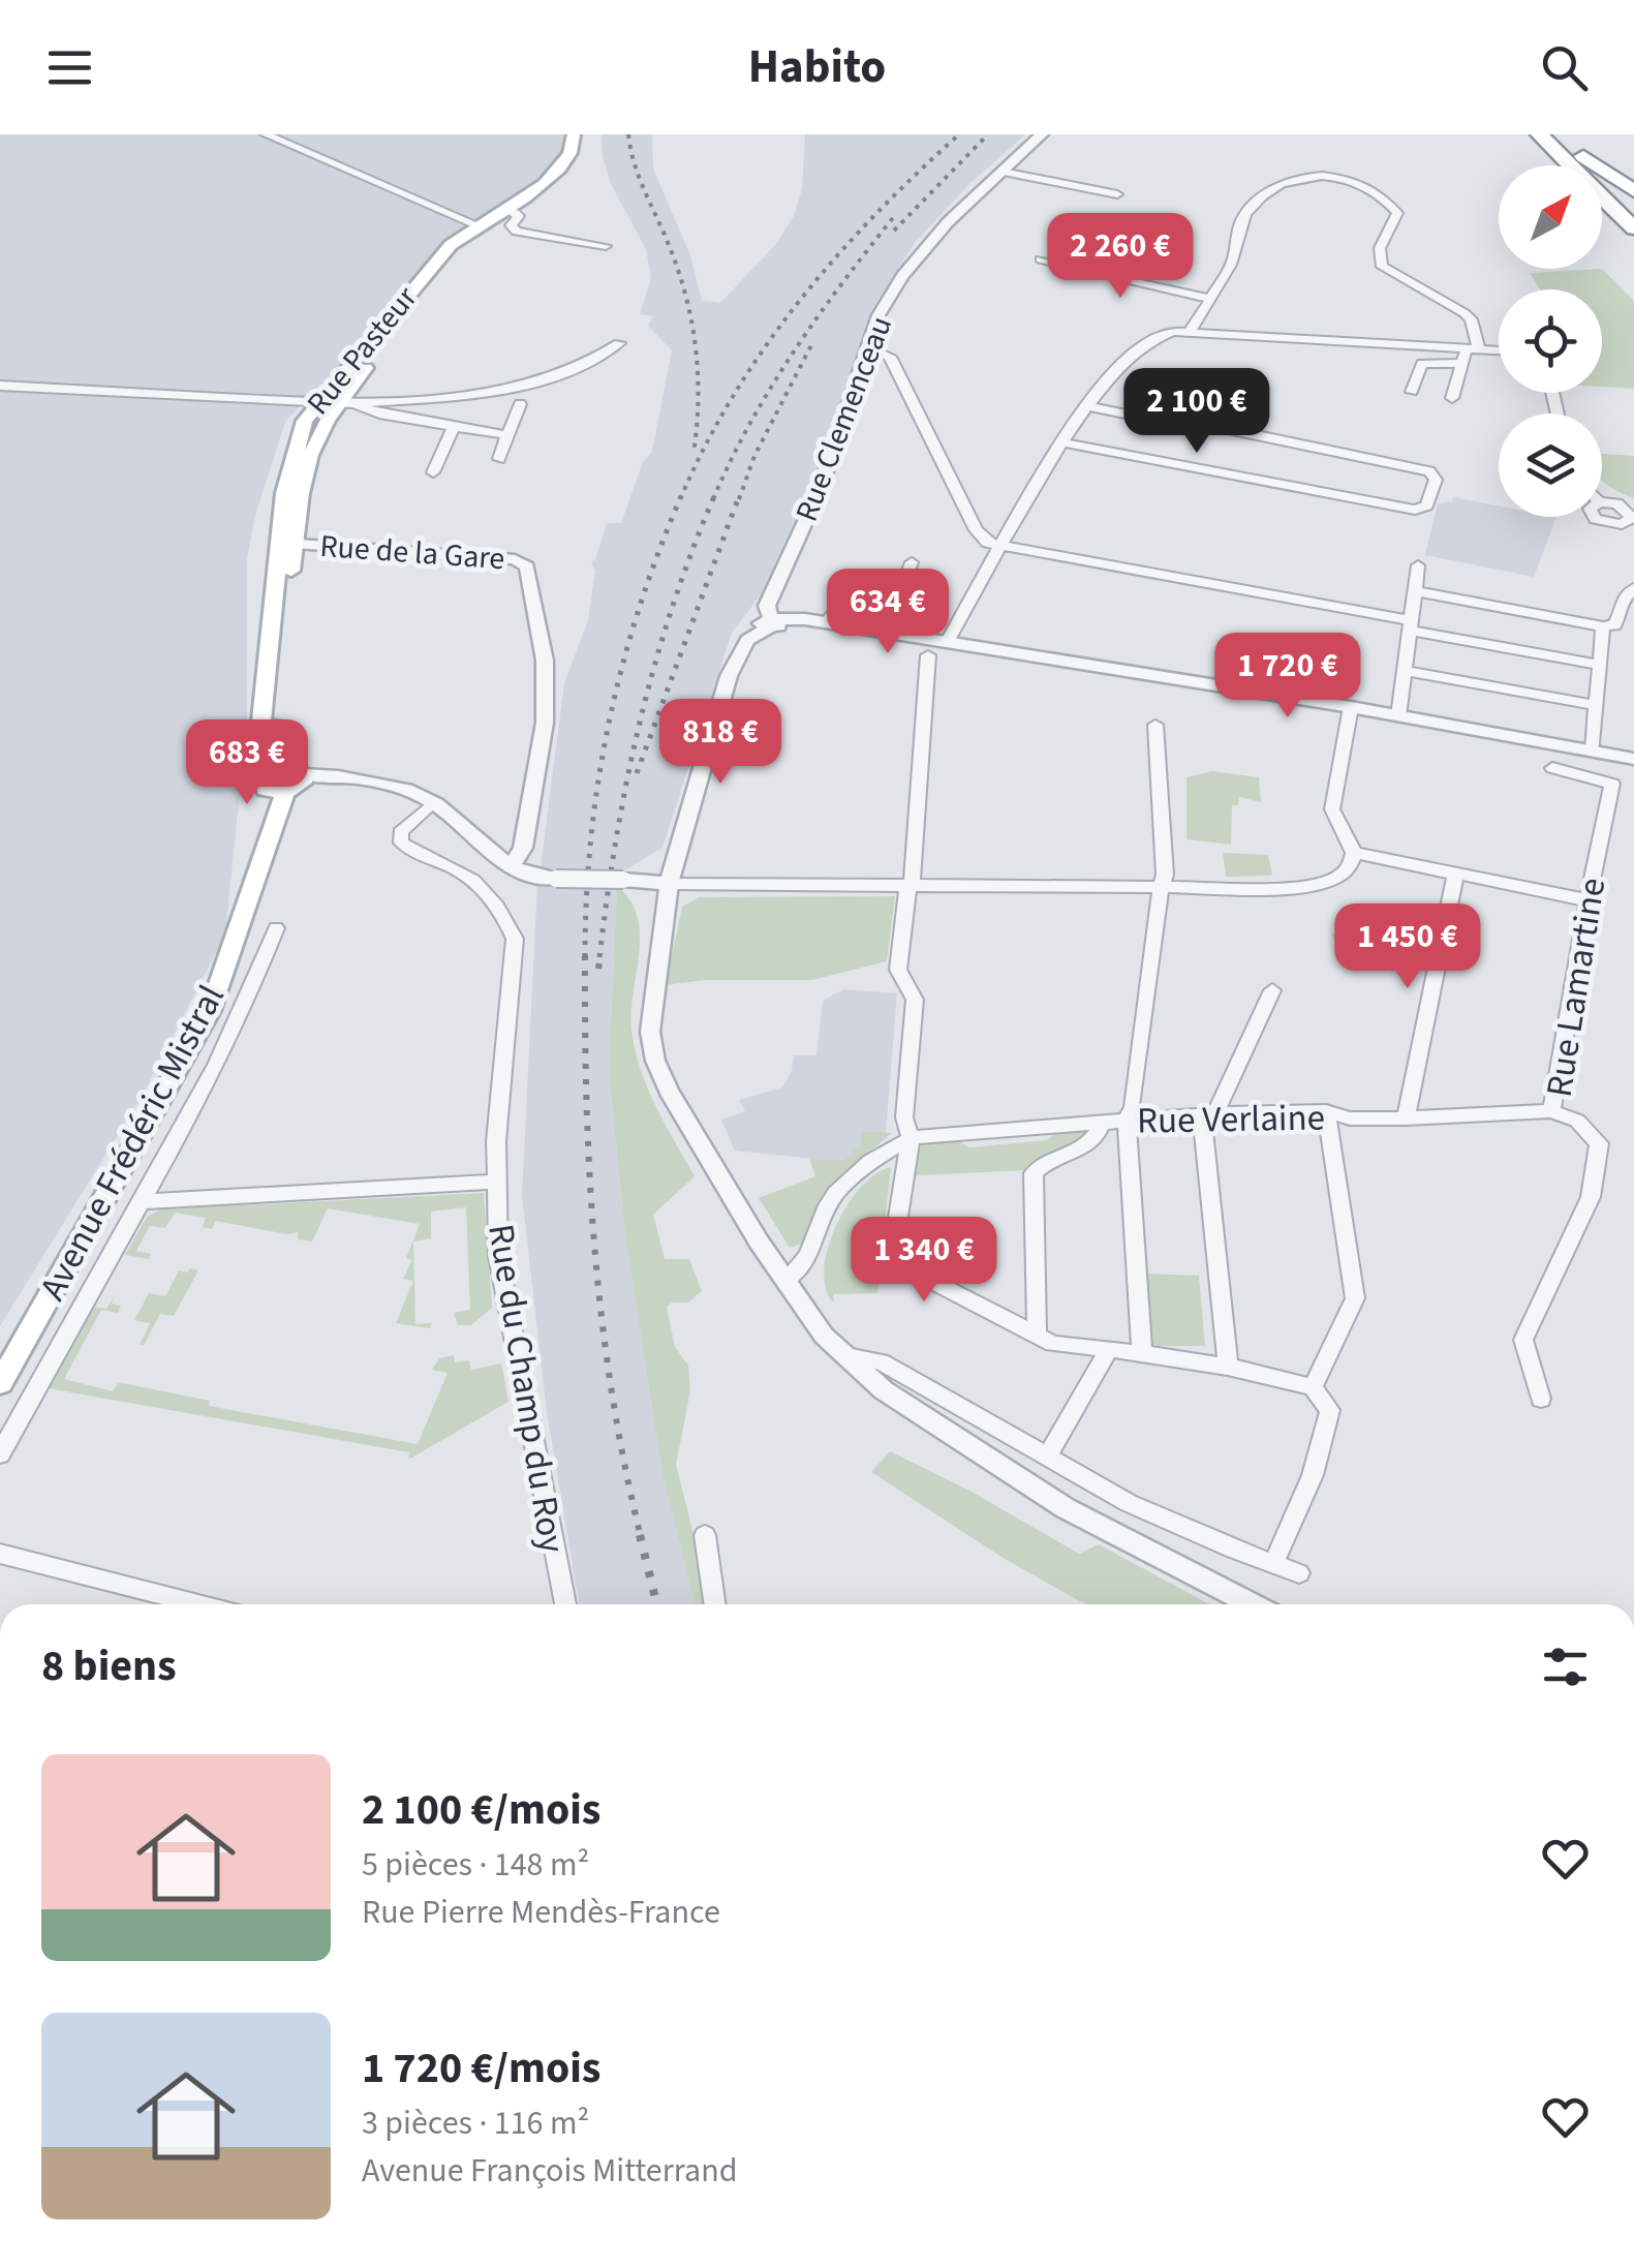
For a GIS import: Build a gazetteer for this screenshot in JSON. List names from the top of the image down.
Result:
{
  "streets": {
    "main road": ["Rue Pasteur", "Avenue Frédéric Mistral"],
    "street": [
      "Rue Clemenceau",
      "Rue de la Gare",
      "Rue Lamartine",
      "Rue Verlaine",
      "Rue du Champ du Roy"
    ]
  },
  "crossings": [
    ["Rue Pasteur", "Rue de la Gare"],
    ["Rue Lamartine", "Rue Verlaine"]
  ],
  "north": "top right",
  "page": {
    "header": "Habito",
    "price": [
      "2 260 €",
      "2 100 €",
      "634 €",
      "1 720 €",
      "818 €",
      "683 €",
      "1 450 €",
      "1 340 €"
    ],
    "heading": "8 biens",
    "list": [
      {
        "name": "2 100 €/mois",
        "note": "5 pièces · 148 m² · Rue Pierre Mendès-France"
      },
      {
        "name": "1 720 €/mois",
        "note": "3 pièces · 116 m² · Avenue François Mitterrand"
      }
    ]
  }
}
